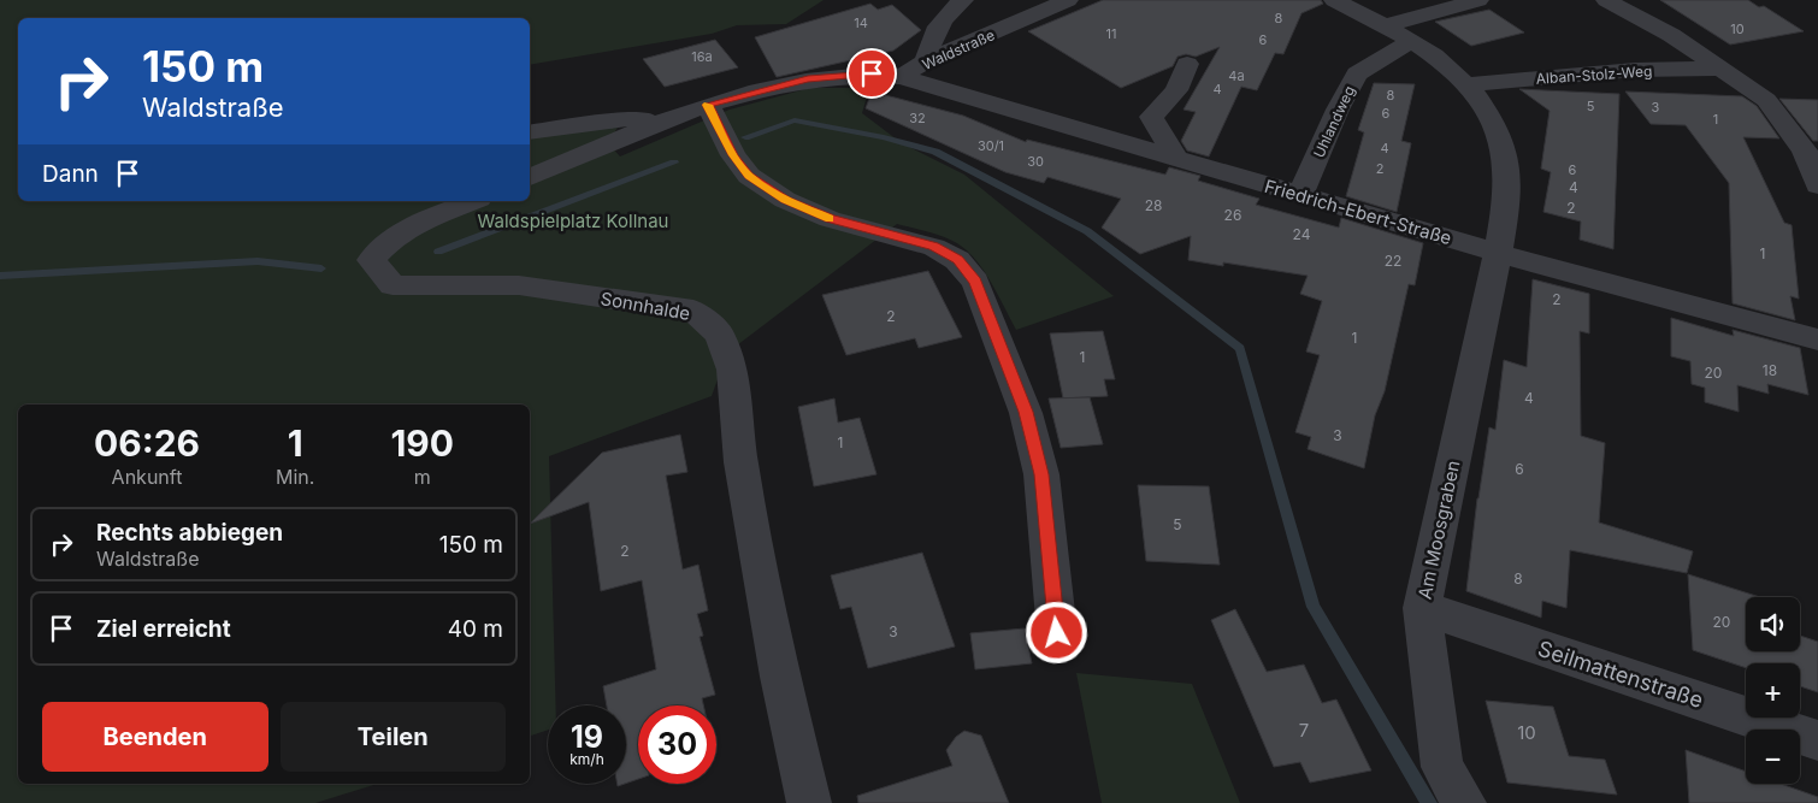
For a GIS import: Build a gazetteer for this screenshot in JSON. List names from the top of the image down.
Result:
{
  "streets": {
    "street": [
      "Waldstraße",
      "Alban-Stolz-Weg",
      "Uhlandweg",
      "Friedrich-Ebert-Straße",
      "Sonnhalde",
      "Am Moosgraben",
      "Seilmattenstraße"
    ]
  },
  "crossings": [
    ["Waldstraße", "Friedrich-Ebert-Straße"],
    ["Alban-Stolz-Weg", "Am Moosgraben"],
    ["Uhlandweg", "Friedrich-Ebert-Straße"],
    ["Uhlandweg", "Am Moosgraben"],
    ["Friedrich-Ebert-Straße", "Am Moosgraben"],
    ["Am Moosgraben", "Seilmattenstraße"]
  ],
  "parks": ["Waldspielplatz Kollnau"],
  "house_numbers": [
    "8",
    "14",
    "10",
    "11",
    "6",
    "16a",
    "4a",
    "4",
    "8",
    "5",
    "3",
    "6",
    "32",
    "1",
    "30/1",
    "4",
    "30",
    "2",
    "6",
    "4",
    "28",
    "2",
    "26",
    "24",
    "1",
    "22",
    "2",
    "2",
    "1",
    "1",
    "18",
    "20",
    "4",
    "3",
    "1",
    "6",
    "5",
    "2",
    "8",
    "20",
    "3",
    "7",
    "10"
  ],
  "page": {
    "turn": ["150 m", "Waldstraße"],
    "then": "Dann",
    "eta": [
      "06:26",
      "Ankunft",
      "1",
      "Min.",
      "190",
      "m"
    ],
    "list": [
      {
        "name": "Rechts abbiegen",
        "note": "Waldstraße",
        "value": "150 m"
      },
      {
        "name": "Ziel erreicht",
        "value": "40 m"
      }
    ],
    "map_buttons": ["+", "−"],
    "buttons": ["Beenden", "Teilen"],
    "speed": "19 km/h",
    "limit": "30"
  }
}
